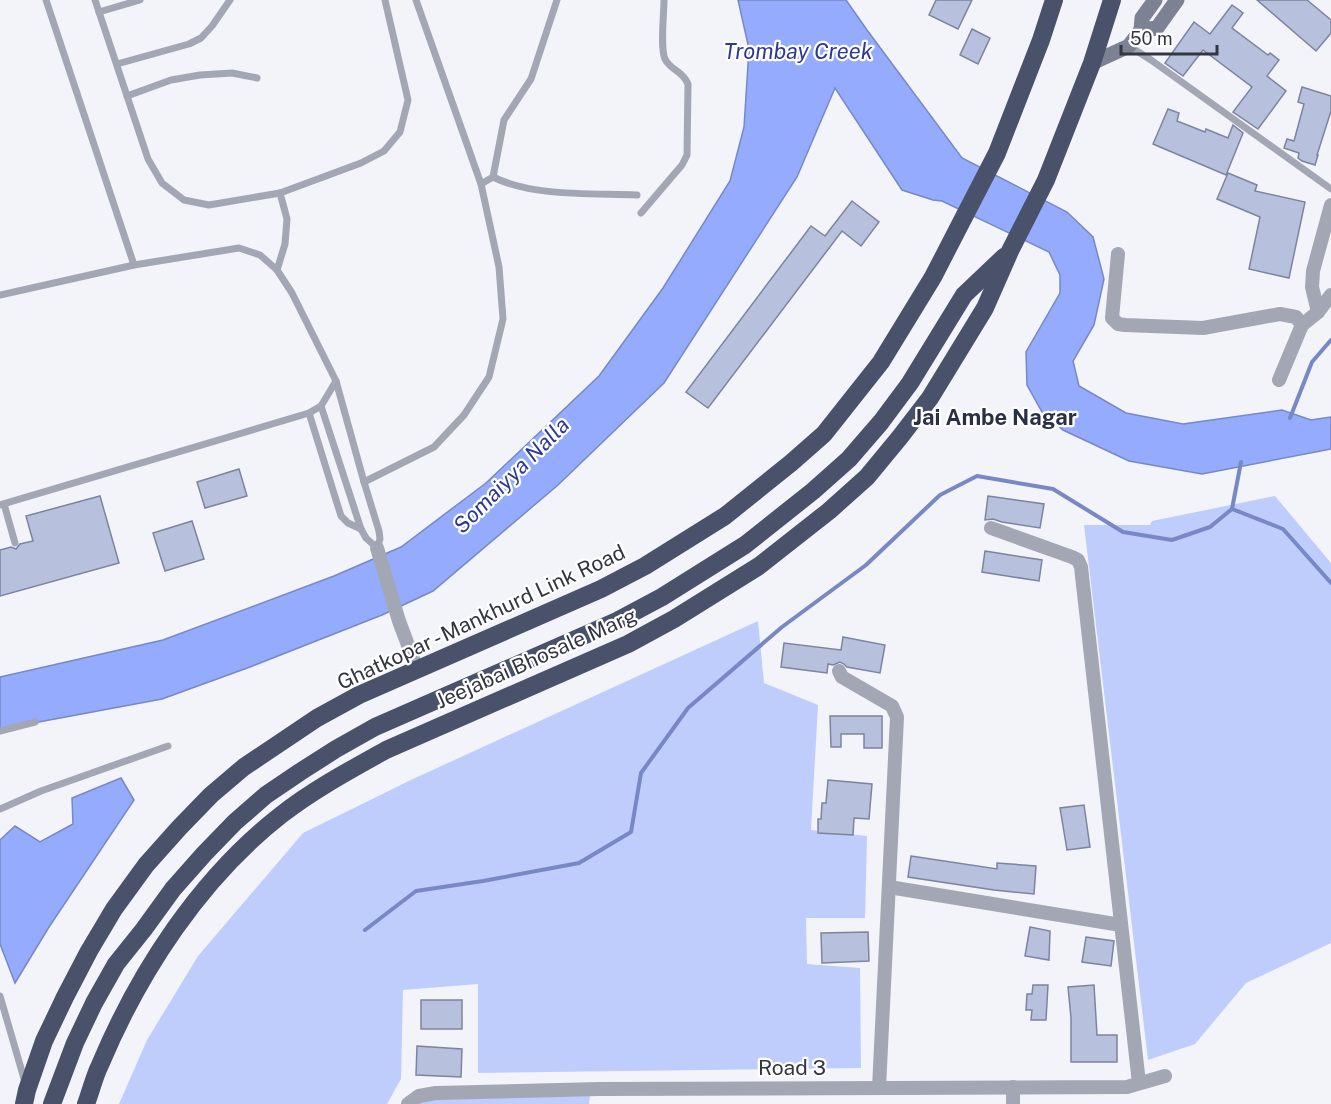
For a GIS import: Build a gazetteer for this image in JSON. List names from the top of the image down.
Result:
{
  "streets": {
    "highway": ["Ghatkopar - Mankhurd Link Road", "Jeejabai Bhosale Marg"],
    "street": ["Road 3"]
  },
  "districts": ["Jai Ambe Nagar"],
  "water": ["Trombay Creek", "Somaiyya Nalla"],
  "scale_bar": "50 m"
}
